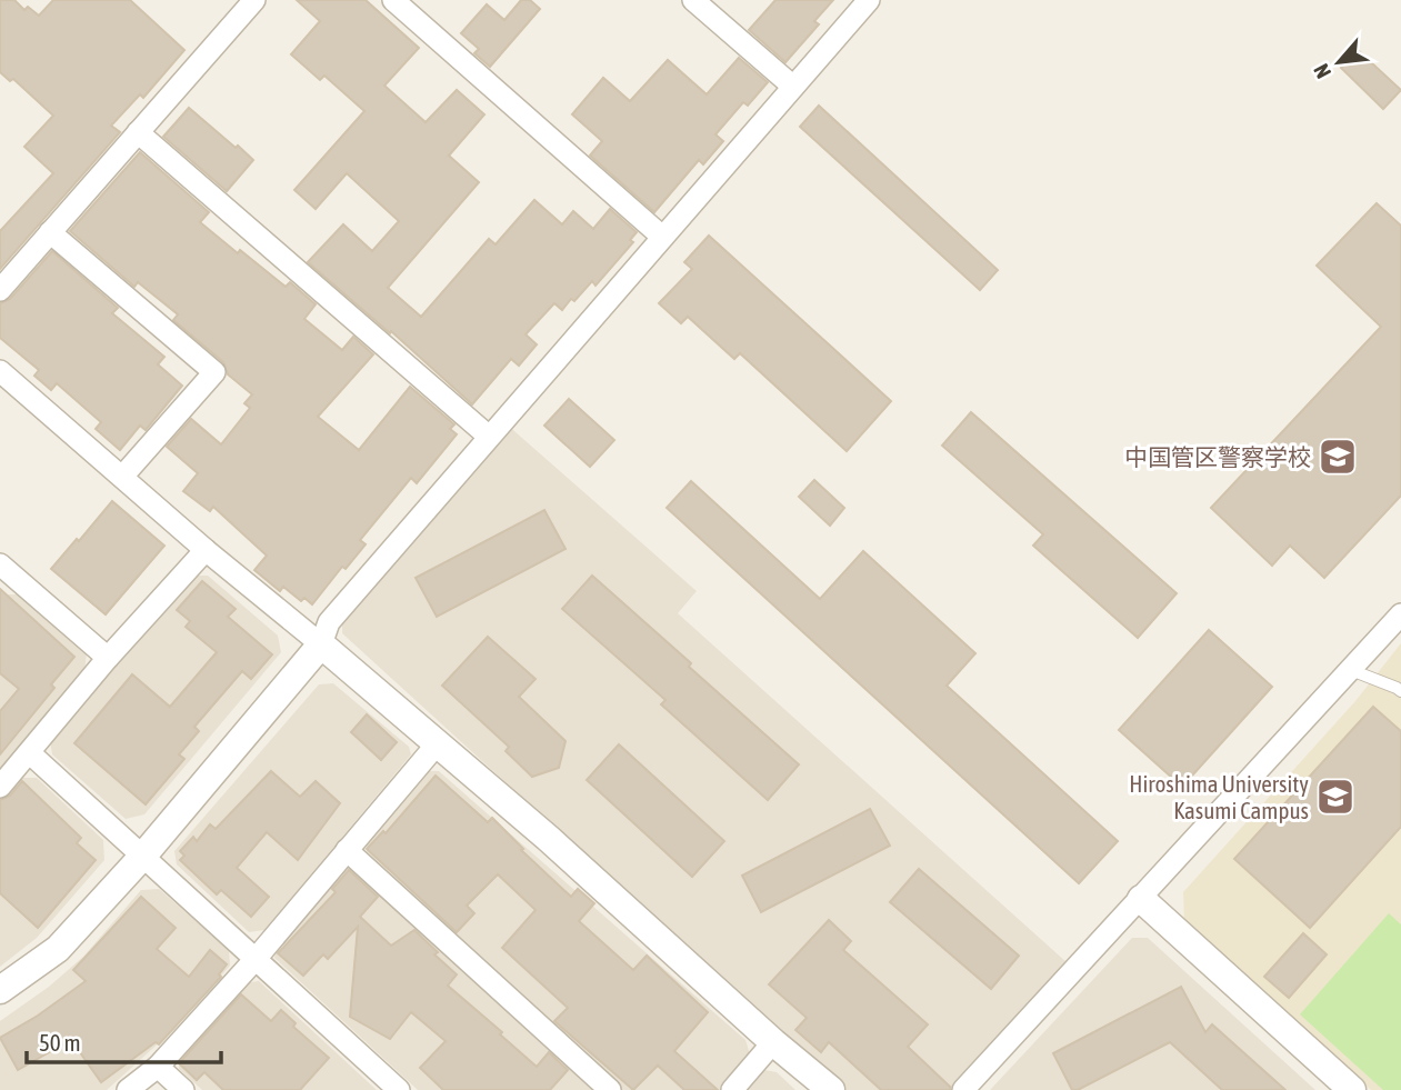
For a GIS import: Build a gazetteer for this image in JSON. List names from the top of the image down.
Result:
{
  "places": {
    "school or university": ["中国管区警察学校", "Hiroshima University Kasumi Campus"]
  },
  "scale_bar": "50 m",
  "north": "bottom left"
}
